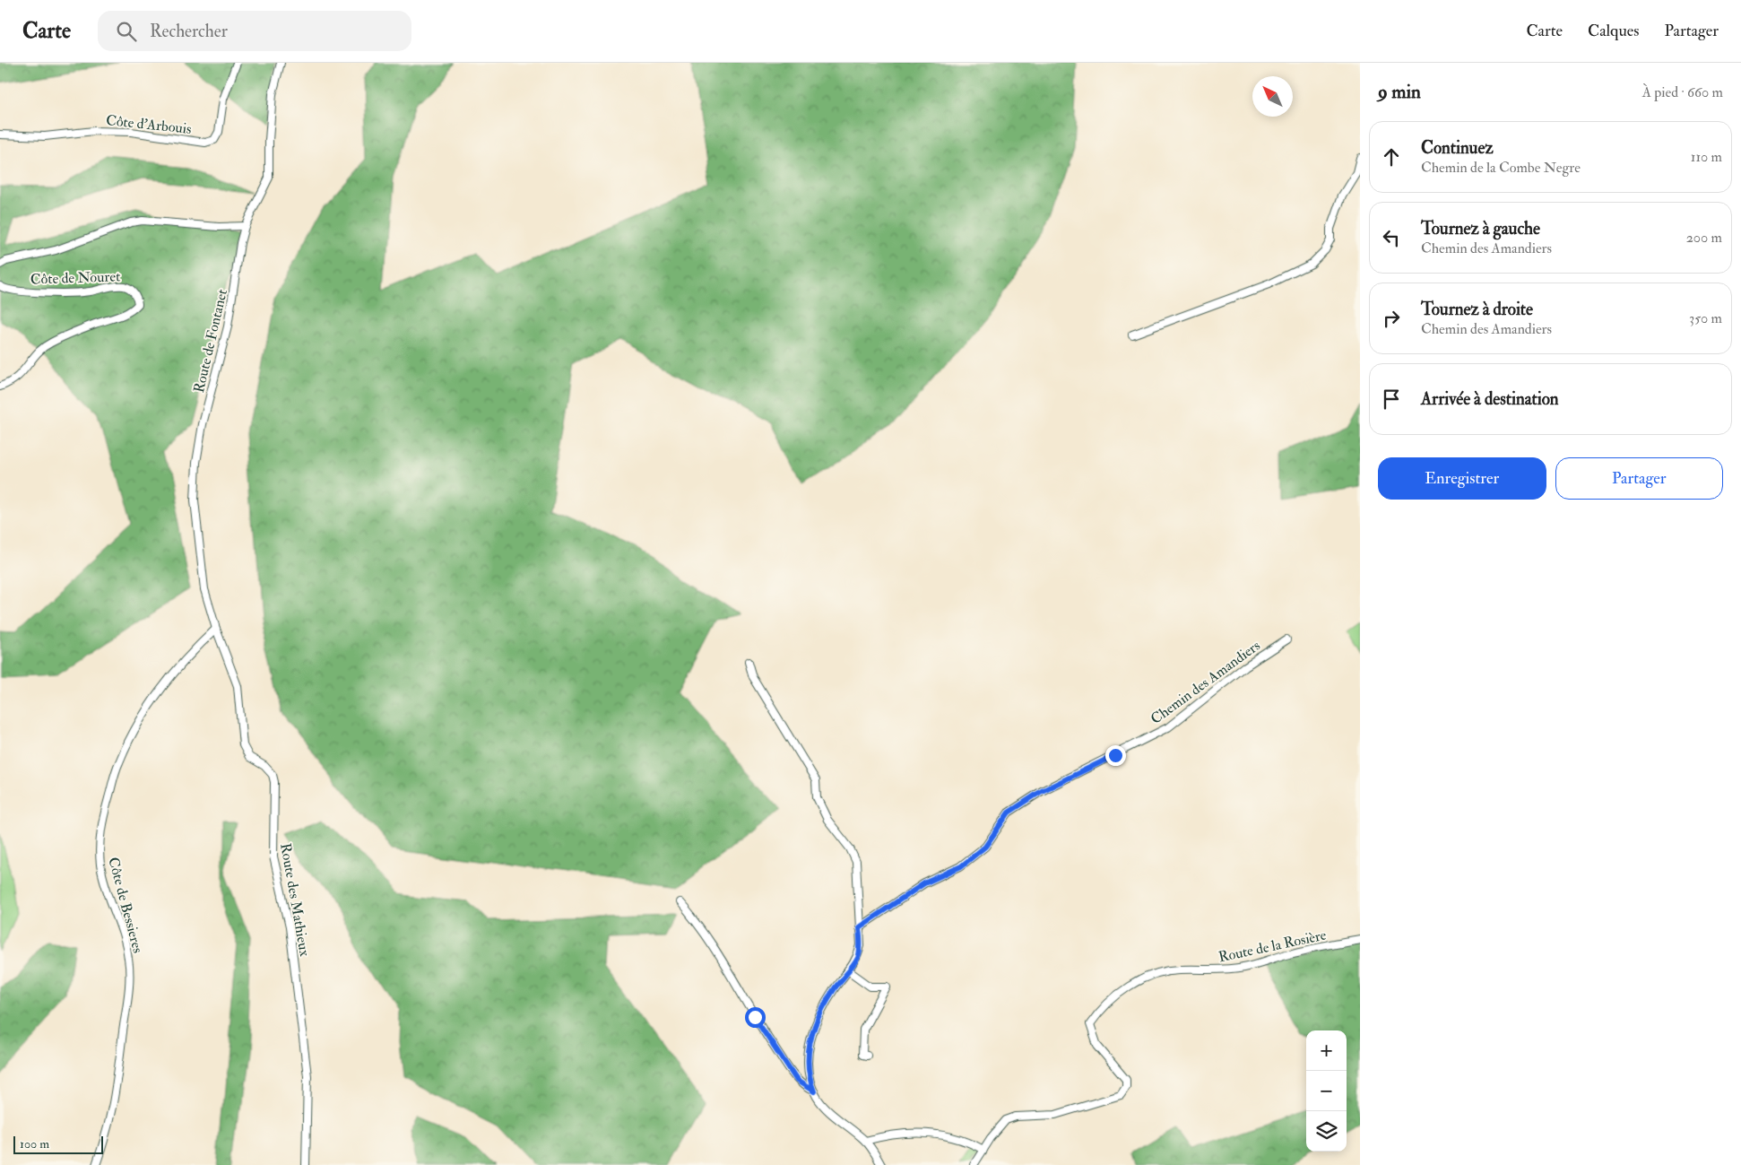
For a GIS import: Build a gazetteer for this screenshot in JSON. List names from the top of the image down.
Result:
{
  "streets": {
    "street": [
      "Côte d'Arbouis",
      "Côte de Nouret",
      "Route de Fontanet",
      "Chemin des Amandiers",
      "Route des Mathieux",
      "Côte de Bessieres",
      "Route de la Rosière"
    ]
  },
  "crossings": [
    ["Côte de Nouret", "Route de Fontanet"],
    ["Route de Fontanet", "Route des Mathieux"],
    ["Route de Fontanet", "Côte de Bessieres"],
    ["Route des Mathieux", "Côte de Bessieres"]
  ],
  "scale_bar": "100 m",
  "north": "top left",
  "page": {
    "header": "Carte",
    "search": "Rechercher",
    "nav": ["Carte", "Calques", "Partager"],
    "heading": ["9 min", "À pied · 660 m"],
    "list": [
      ["Continuez", "Chemin de la Combe Negre", "110 m"],
      ["Tournez à gauche", "Chemin des Amandiers", "200 m"],
      ["Tournez à droite", "Chemin des Amandiers", "350 m"],
      "Arrivée à destination"
    ],
    "buttons": ["Enregistrer", "Partager"],
    "map_buttons": ["+", "−"],
    "scale": "100 m"
  }
}
